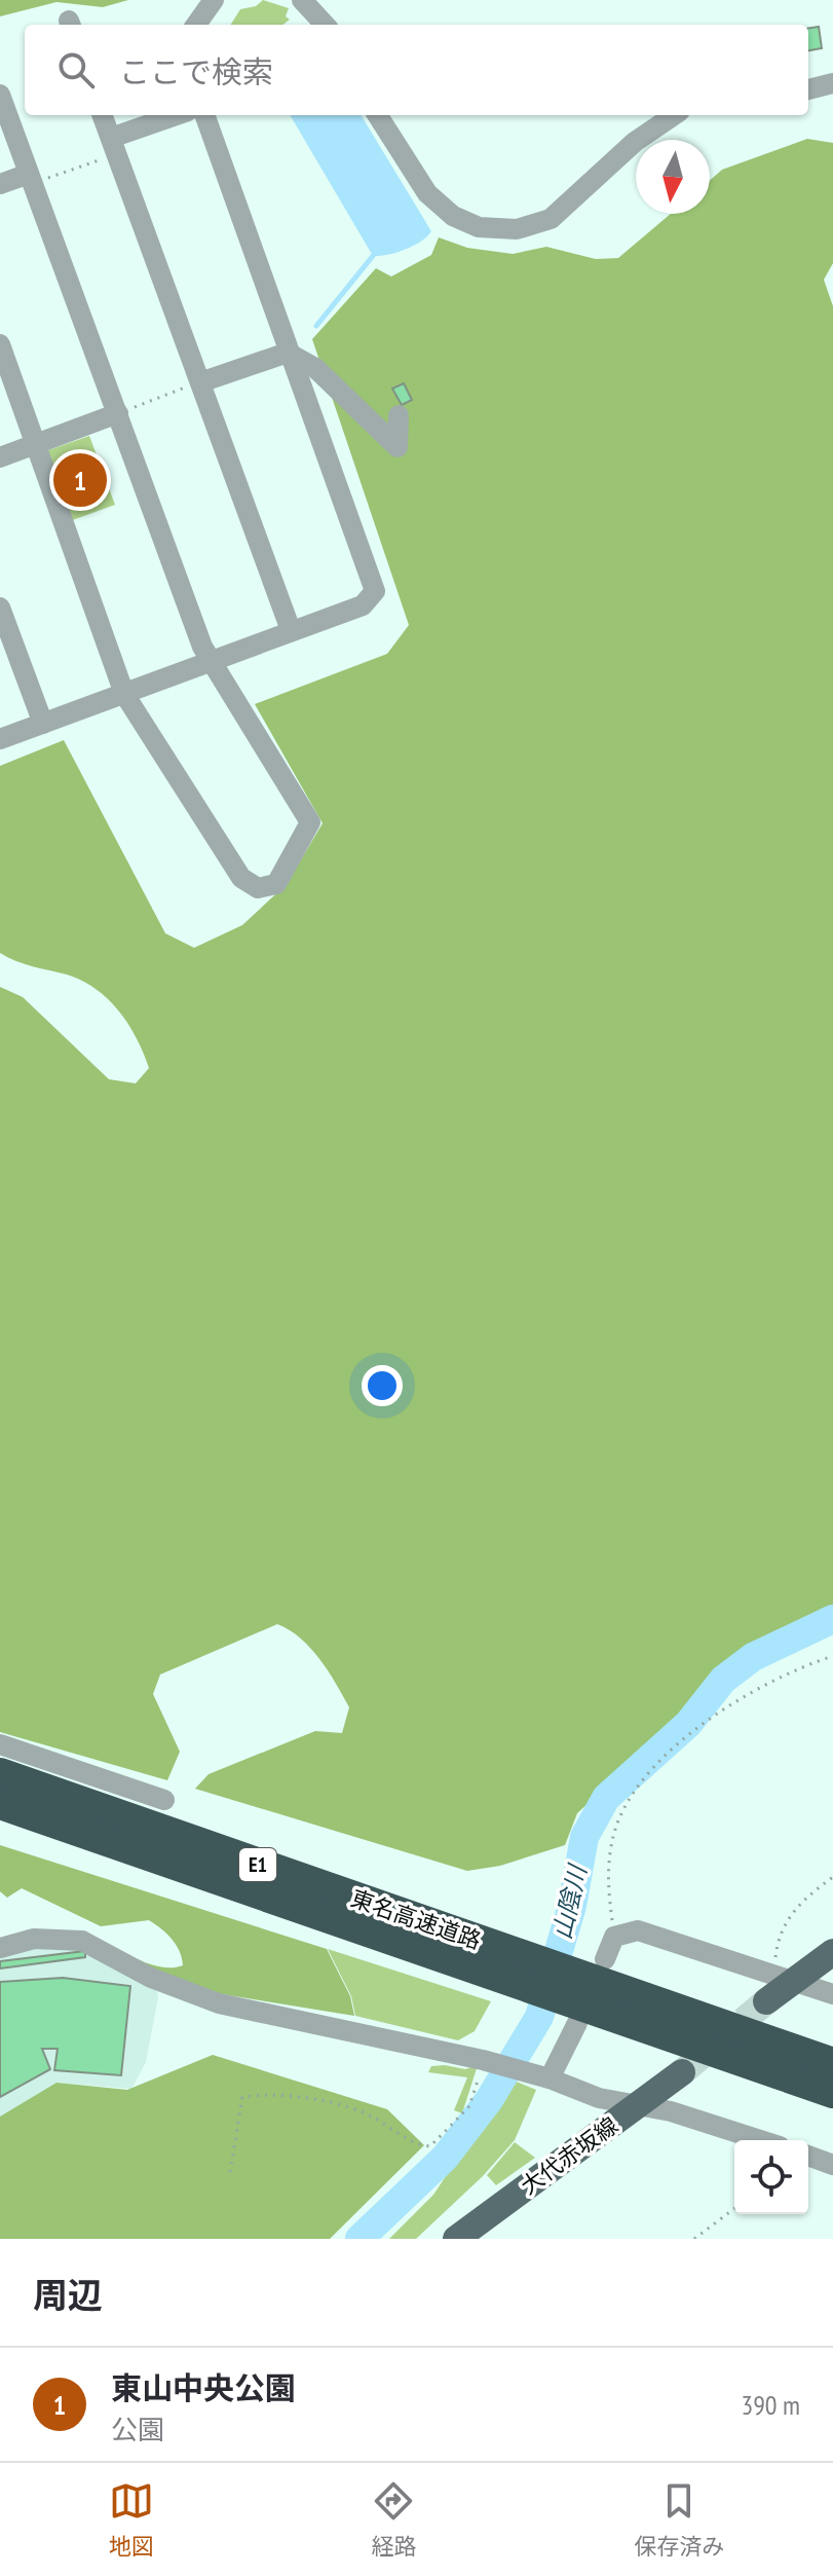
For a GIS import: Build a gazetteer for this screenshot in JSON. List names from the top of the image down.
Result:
{
  "streets": {
    "highway": ["E1", "東名高速道路"],
    "main road": ["大代赤坂線"]
  },
  "water": ["山陰川"],
  "north": "bottom",
  "page": {
    "search": "ここで検索",
    "pins": "1",
    "heading": "周辺",
    "list": [
      {
        "mark": "1",
        "name": "東山中央公園",
        "note": "公園",
        "value": "390 m"
      }
    ],
    "nav": ["地図", "経路", "保存済み"]
  }
}
